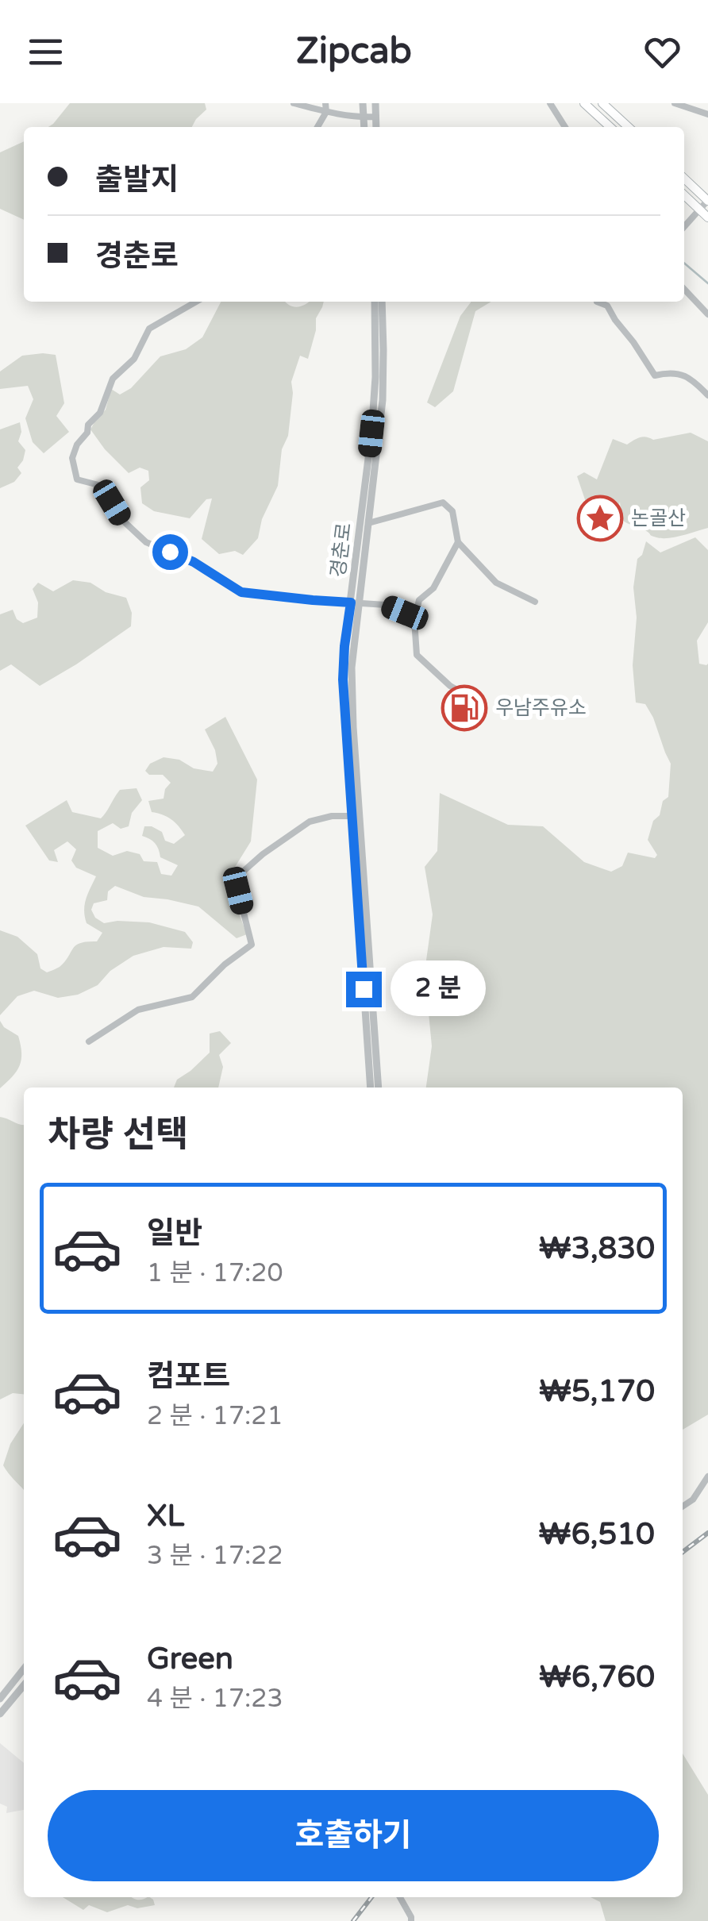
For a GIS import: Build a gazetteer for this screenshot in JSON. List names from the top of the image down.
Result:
{
  "streets": {
    "street": ["경춘로"]
  },
  "places": {
    "place": ["논골산"],
    "fuel station": ["우남주유소"]
  },
  "page": {
    "header": "Zipcab",
    "banner": ["출발지", "경춘로"],
    "bubble": "2 분",
    "heading": "차량 선택",
    "list": [
      {
        "name": "일반",
        "note": "1 분 · 17:20",
        "value": "₩3,830"
      },
      {
        "name": "컴포트",
        "note": "2 분 · 17:21",
        "value": "₩5,170"
      },
      {
        "name": "XL",
        "note": "3 분 · 17:22",
        "value": "₩6,510"
      },
      {
        "name": "Green",
        "note": "4 분 · 17:23",
        "value": "₩6,760"
      }
    ],
    "buttons": "호출하기"
  }
}
